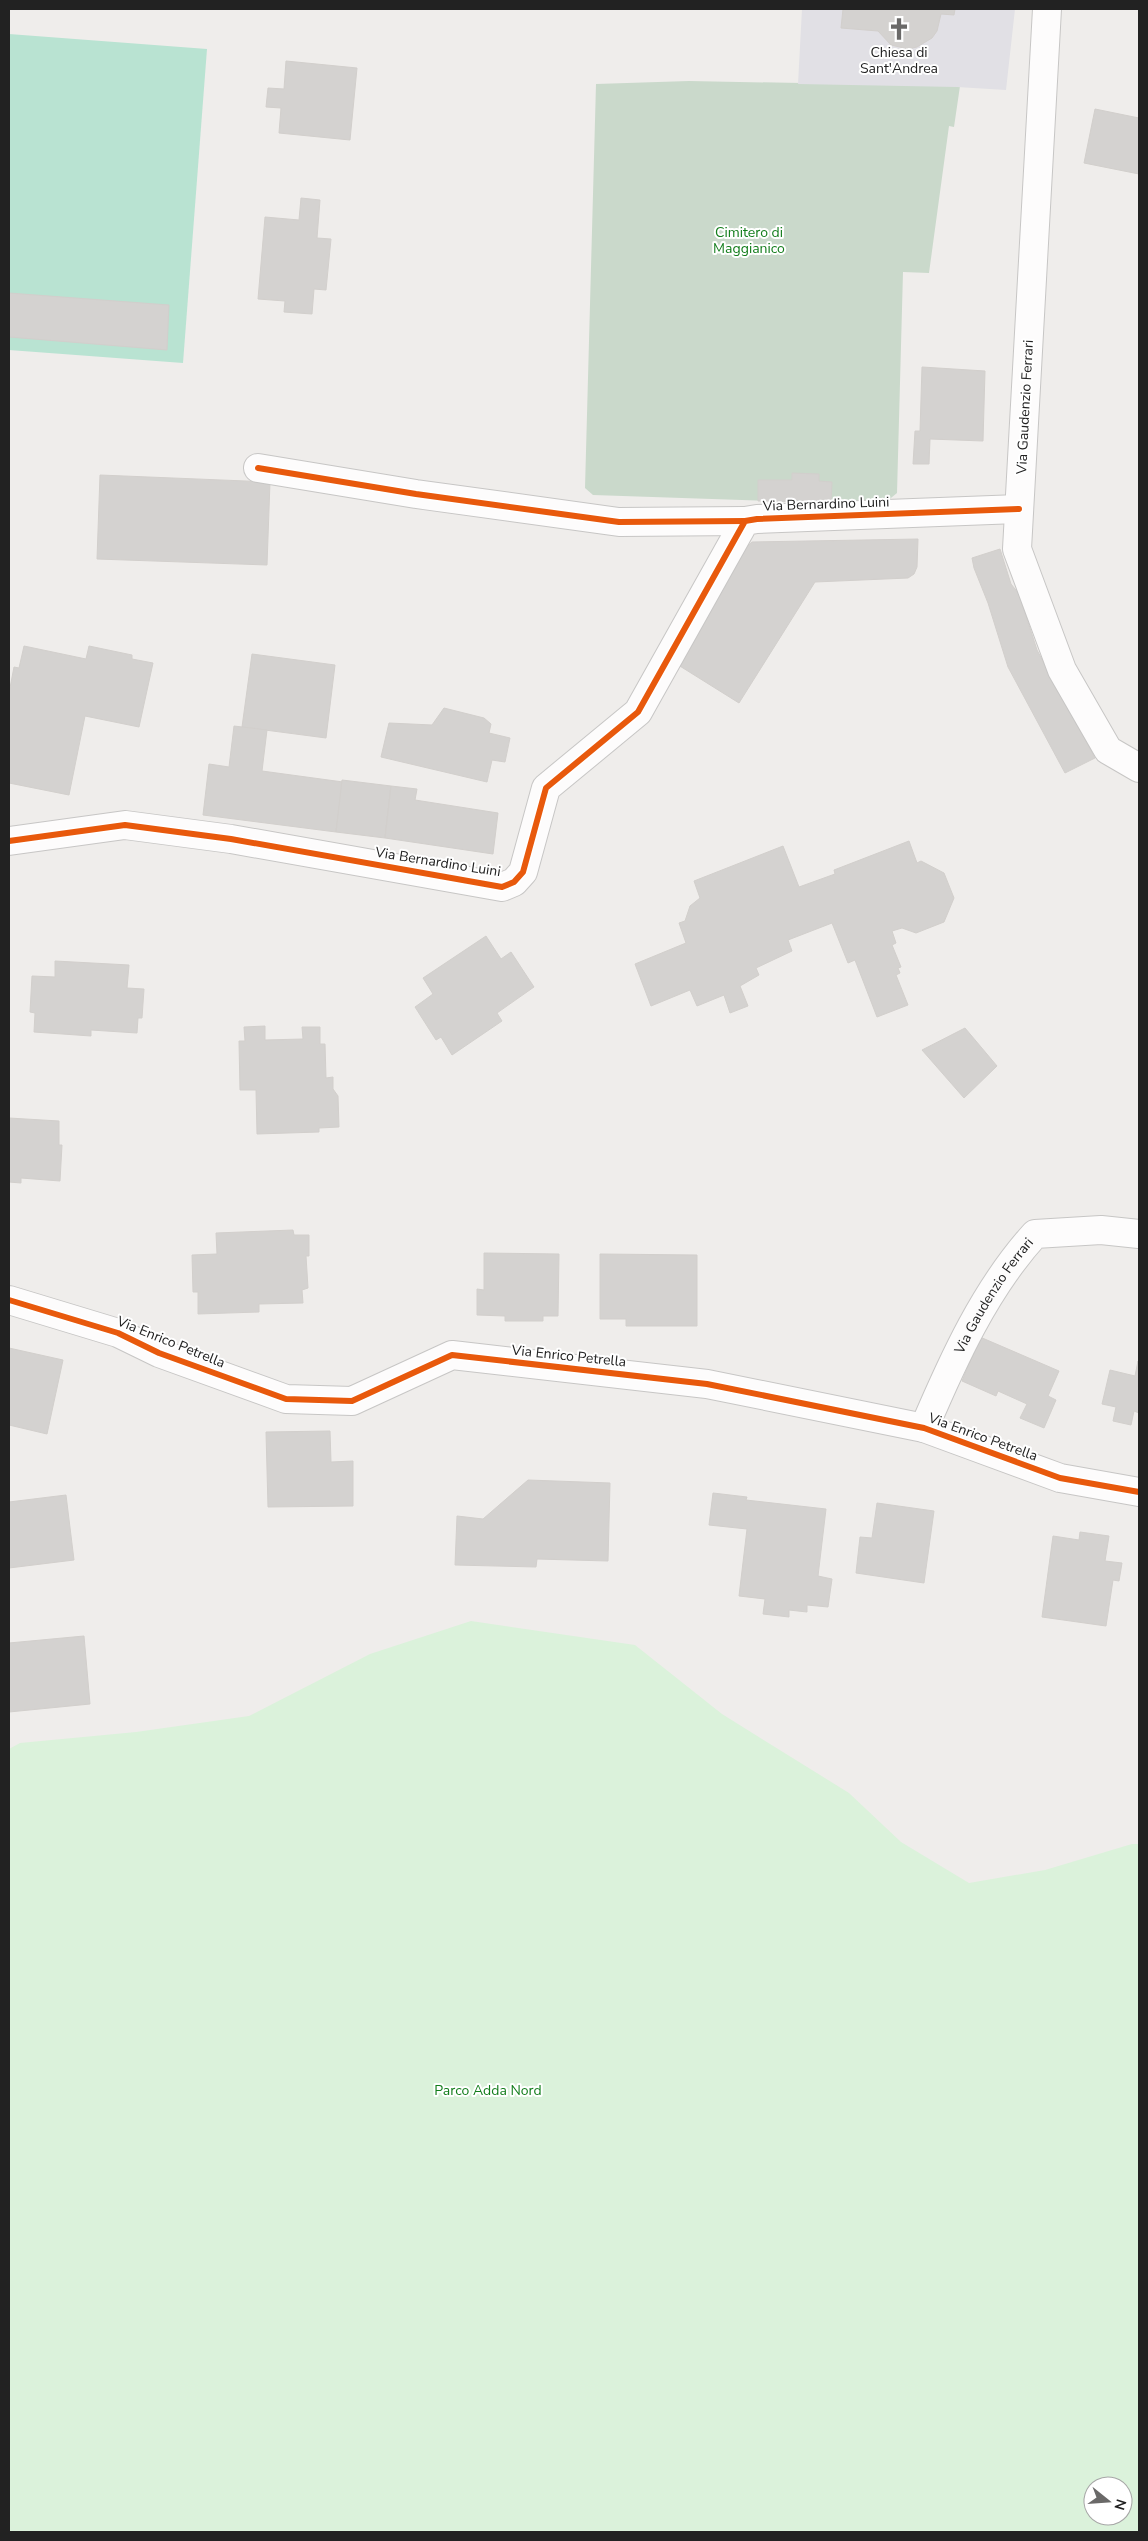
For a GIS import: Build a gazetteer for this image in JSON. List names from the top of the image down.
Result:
{
  "streets": {
    "street": ["Via Gaudenzio Ferrari", "Via Bernardino Luini", "Via Enrico Petrella"]
  },
  "crossings": [
    ["Via Gaudenzio Ferrari", "Via Bernardino Luini"],
    ["Via Gaudenzio Ferrari", "Via Enrico Petrella"]
  ],
  "parks": ["Cimitero di Maggianico", "Parco Adda Nord"],
  "places": {
    "church": ["Chiesa di Sant'Andrea"]
  },
  "north": "right"
}
